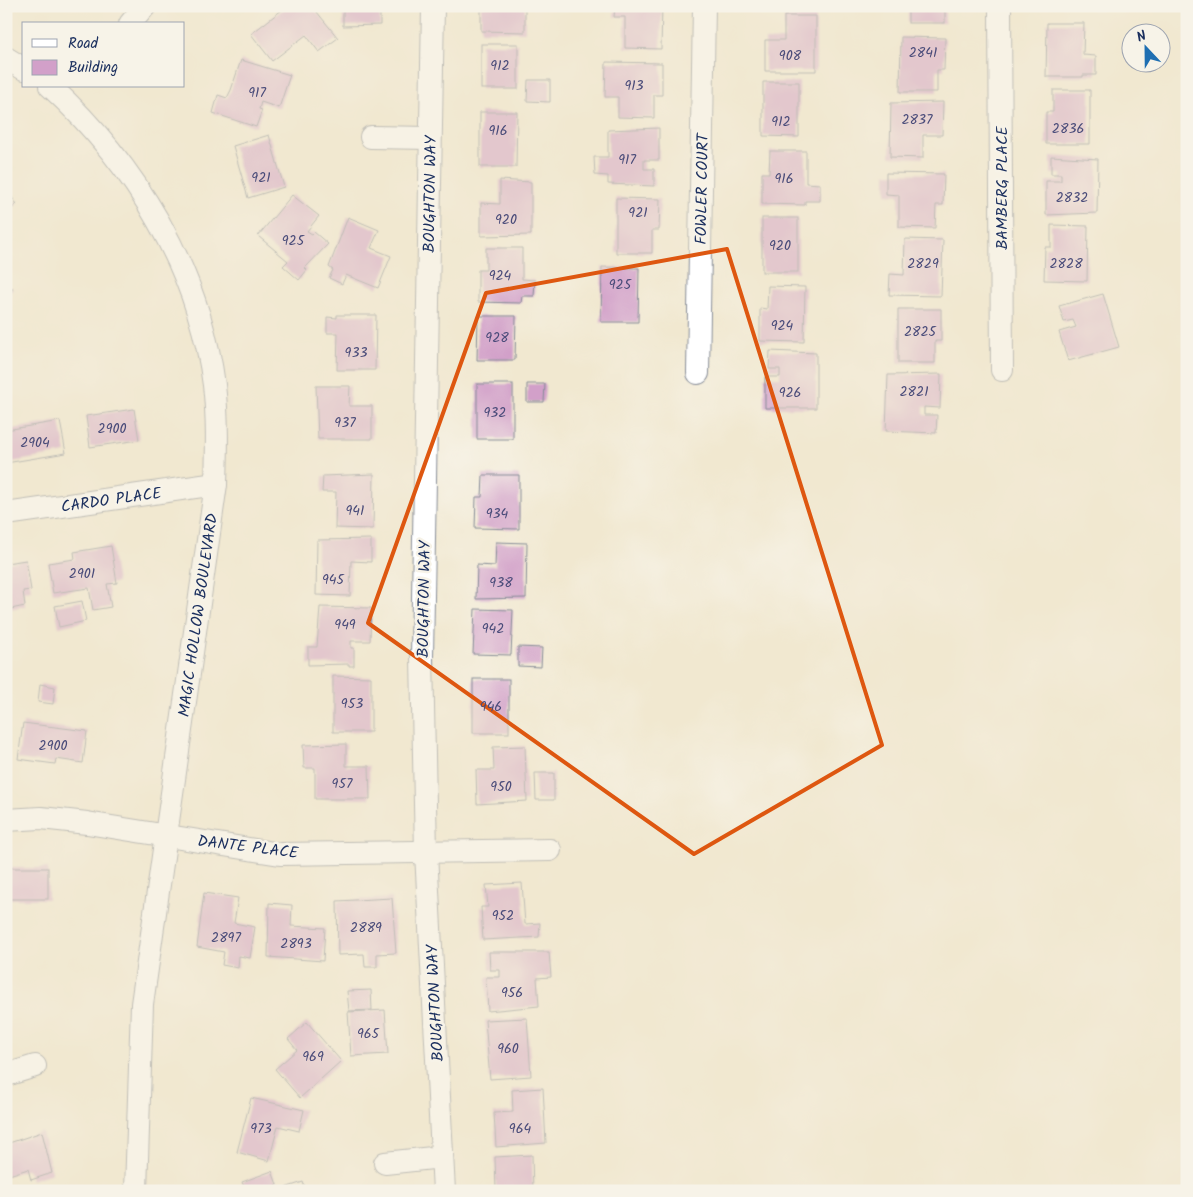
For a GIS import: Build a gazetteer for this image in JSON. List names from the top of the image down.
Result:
{
  "streets": {
    "street": [
      "BAMBERG PLACE",
      "FOWLER COURT",
      "BOUGHTON WAY",
      "CARDO PLACE",
      "MAGIC HOLLOW BOULEVARD",
      "DANTE PLACE"
    ]
  },
  "crossings": [
    ["BOUGHTON WAY", "DANTE PLACE"],
    ["CARDO PLACE", "MAGIC HOLLOW BOULEVARD"],
    ["MAGIC HOLLOW BOULEVARD", "DANTE PLACE"]
  ],
  "house_numbers": [
    "2841",
    "908",
    "912",
    "913",
    "917",
    "2837",
    "912",
    "2836",
    "916",
    "917",
    "921",
    "916",
    "2832",
    "921",
    "920",
    "925",
    "920",
    "2829",
    "2828",
    "924",
    "925",
    "924",
    "2825",
    "928",
    "933",
    "2821",
    "926",
    "932",
    "937",
    "2900",
    "2904",
    "941",
    "934",
    "2901",
    "945",
    "938",
    "949",
    "942",
    "953",
    "946",
    "2900",
    "957",
    "950",
    "952",
    "2889",
    "2897",
    "2893",
    "956",
    "965",
    "960",
    "969",
    "973",
    "964"
  ],
  "legend": ["Road", "Building"],
  "north": "top"
}
